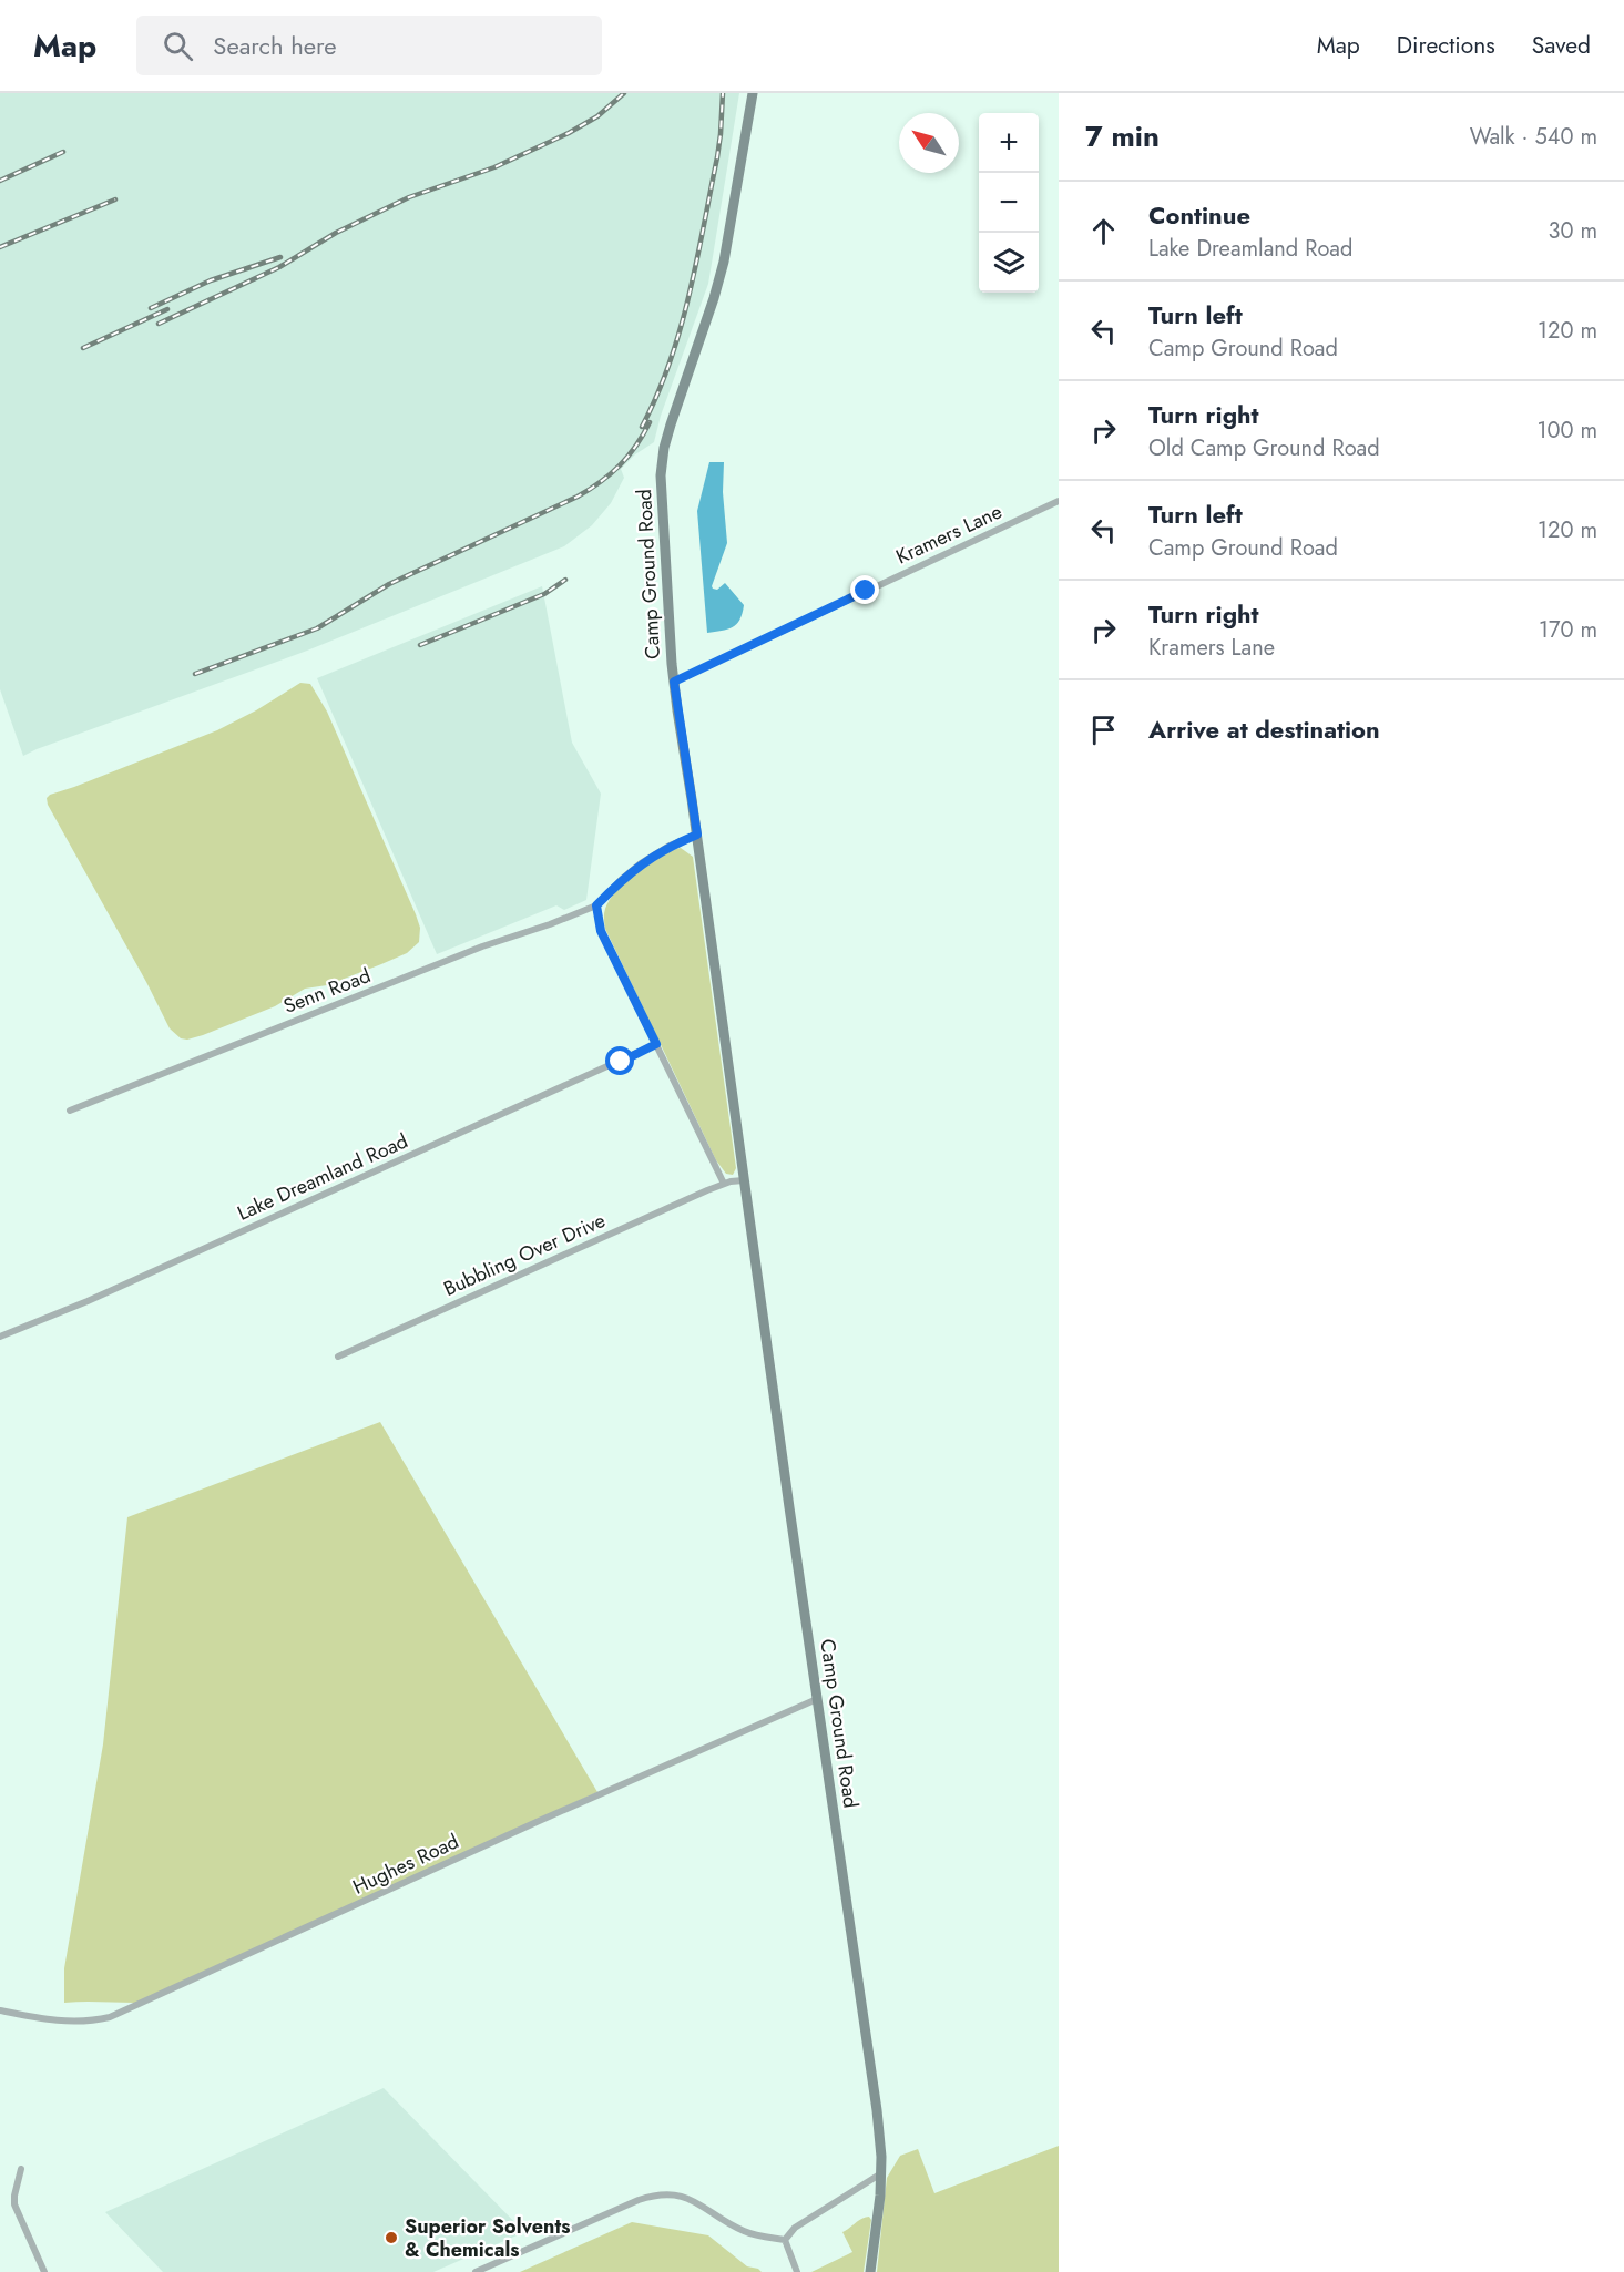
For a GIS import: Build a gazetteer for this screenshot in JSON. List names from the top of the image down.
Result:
{
  "streets": {
    "street": [
      "Kramers Lane",
      "Camp Ground Road",
      "Senn Road",
      "Lake Dreamland Road",
      "Bubbling Over Drive",
      "Hughes Road"
    ]
  },
  "crossings": [
    ["Kramers Lane", "Camp Ground Road"],
    ["Camp Ground Road", "Hughes Road"]
  ],
  "places": ["Superior Solvents & Chemicals"],
  "north": "top left",
  "page": {
    "header": "Map",
    "search": "Search here",
    "nav": ["Map", "Directions", "Saved"],
    "heading": ["7 min", "Walk · 540 m"],
    "map_buttons": ["+", "−"],
    "list": [
      ["Continue", "Lake Dreamland Road", "30 m"],
      ["Turn left", "Camp Ground Road", "120 m"],
      ["Turn right", "Old Camp Ground Road", "100 m"],
      ["Turn left", "Camp Ground Road", "120 m"],
      ["Turn right", "Kramers Lane", "170 m"],
      "Arrive at destination"
    ]
  }
}
